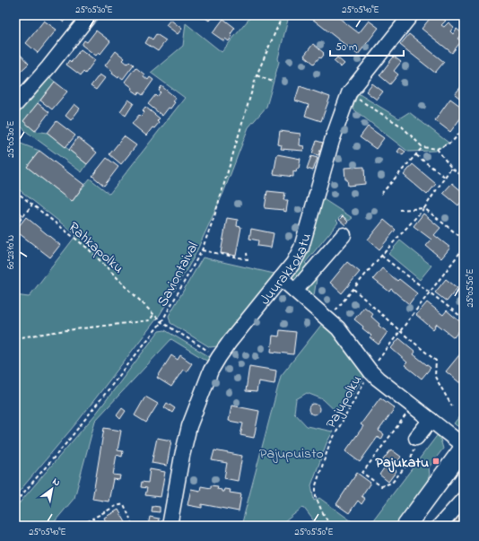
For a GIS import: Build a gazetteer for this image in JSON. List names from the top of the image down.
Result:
{
  "streets": {
    "street": ["Juurakkokatu"],
    "path": ["Rahkapolku", "Saviontaival", "Pajupolku"]
  },
  "crossings": [
    ["Rahkapolku", "Juurakkokatu"],
    ["Rahkapolku", "Saviontaival"]
  ],
  "parks": ["Pajupuisto"],
  "places": {
    "transit": ["Pajukatu"]
  },
  "scale_bar": "50 m",
  "north": "top right",
  "coordinates": [
    "25°05'30\"E",
    "25°05'40\"E",
    "60°23'10\"N",
    "25°05'50\"E"
  ]
}
